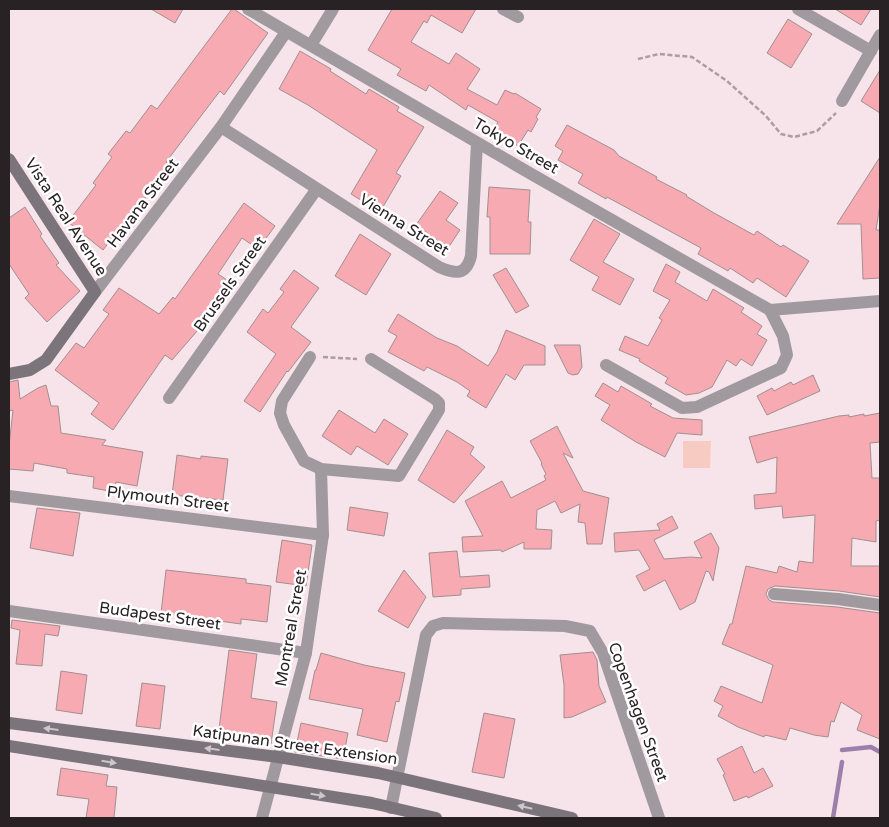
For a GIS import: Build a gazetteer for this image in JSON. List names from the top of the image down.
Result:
{
  "streets": {
    "street": [
      "Tokyo Street",
      "Havana Street",
      "Vista Real Avenue",
      "Vienna Street",
      "Brussels Street",
      "Plymouth Street",
      "Budapest Street",
      "Montreal Street",
      "Copenhagen Street",
      "Katipunan Street Extension"
    ]
  },
  "crossings": [
    ["Tokyo Street", "Havana Street"],
    ["Tokyo Street", "Vienna Street"],
    ["Havana Street", "Vista Real Avenue"],
    ["Havana Street", "Vienna Street"],
    ["Vienna Street", "Brussels Street"],
    ["Plymouth Street", "Montreal Street"],
    ["Budapest Street", "Montreal Street"],
    ["Montreal Street", "Katipunan Street Extension"],
    ["Copenhagen Street", "Katipunan Street Extension"]
  ]
}
